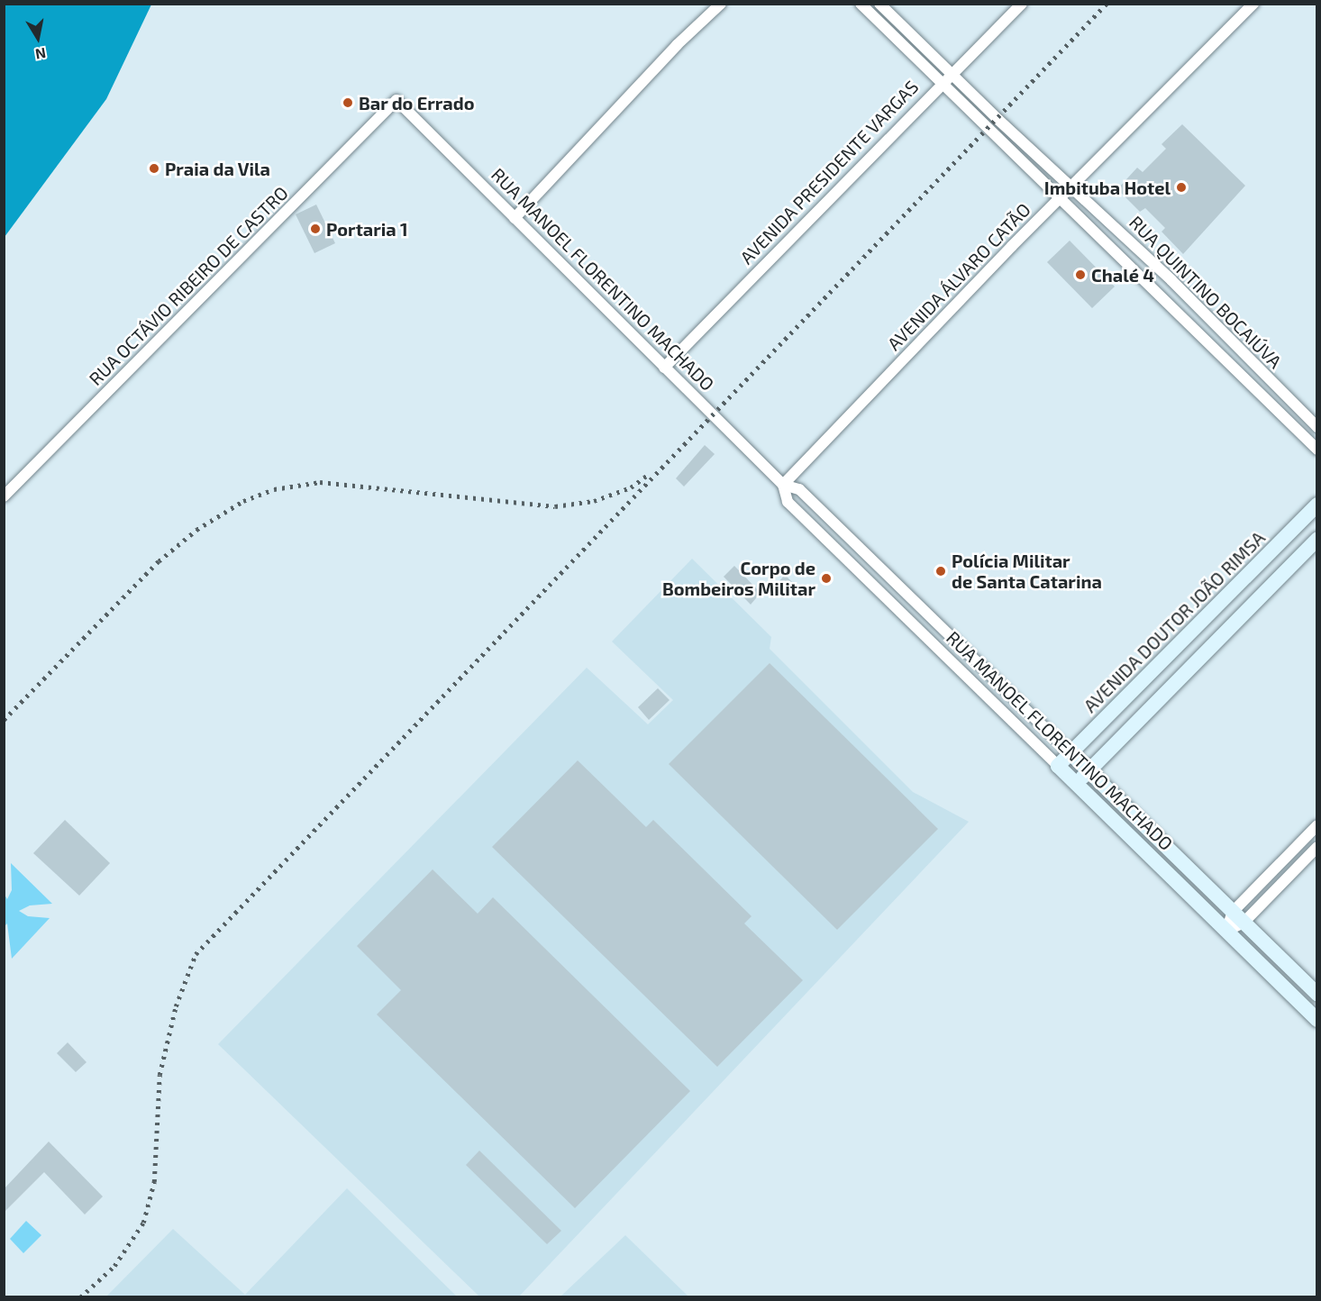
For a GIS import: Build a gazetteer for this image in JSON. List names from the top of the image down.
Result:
{
  "streets": {
    "street": [
      "AVENIDA PRESIDENTE VARGAS",
      "AVENIDA ÁLVARO CATÃO",
      "RUA MANOEL FLORENTINO MACHADO",
      "RUA OCTÁVIO RIBEIRO DE CASTRO",
      "RUA QUINTINO BOCAIÚVA",
      "AVENIDA DOUTOR JOÃO RIMSA"
    ]
  },
  "crossings": [
    ["AVENIDA PRESIDENTE VARGAS", "RUA MANOEL FLORENTINO MACHADO"],
    ["AVENIDA PRESIDENTE VARGAS", "RUA QUINTINO BOCAIÚVA"],
    ["AVENIDA ÁLVARO CATÃO", "RUA MANOEL FLORENTINO MACHADO"],
    ["AVENIDA ÁLVARO CATÃO", "RUA QUINTINO BOCAIÚVA"],
    ["RUA MANOEL FLORENTINO MACHADO", "RUA OCTÁVIO RIBEIRO DE CASTRO"],
    ["RUA MANOEL FLORENTINO MACHADO", "AVENIDA DOUTOR JOÃO RIMSA"]
  ],
  "places": [
    "Bar do Errado",
    "Praia da Vila",
    "Imbituba Hotel",
    "Portaria 1",
    "Chalé 4",
    "Polícia Militar de Santa Catarina",
    "Corpo de Bombeiros Militar"
  ],
  "north": "bottom"
}
